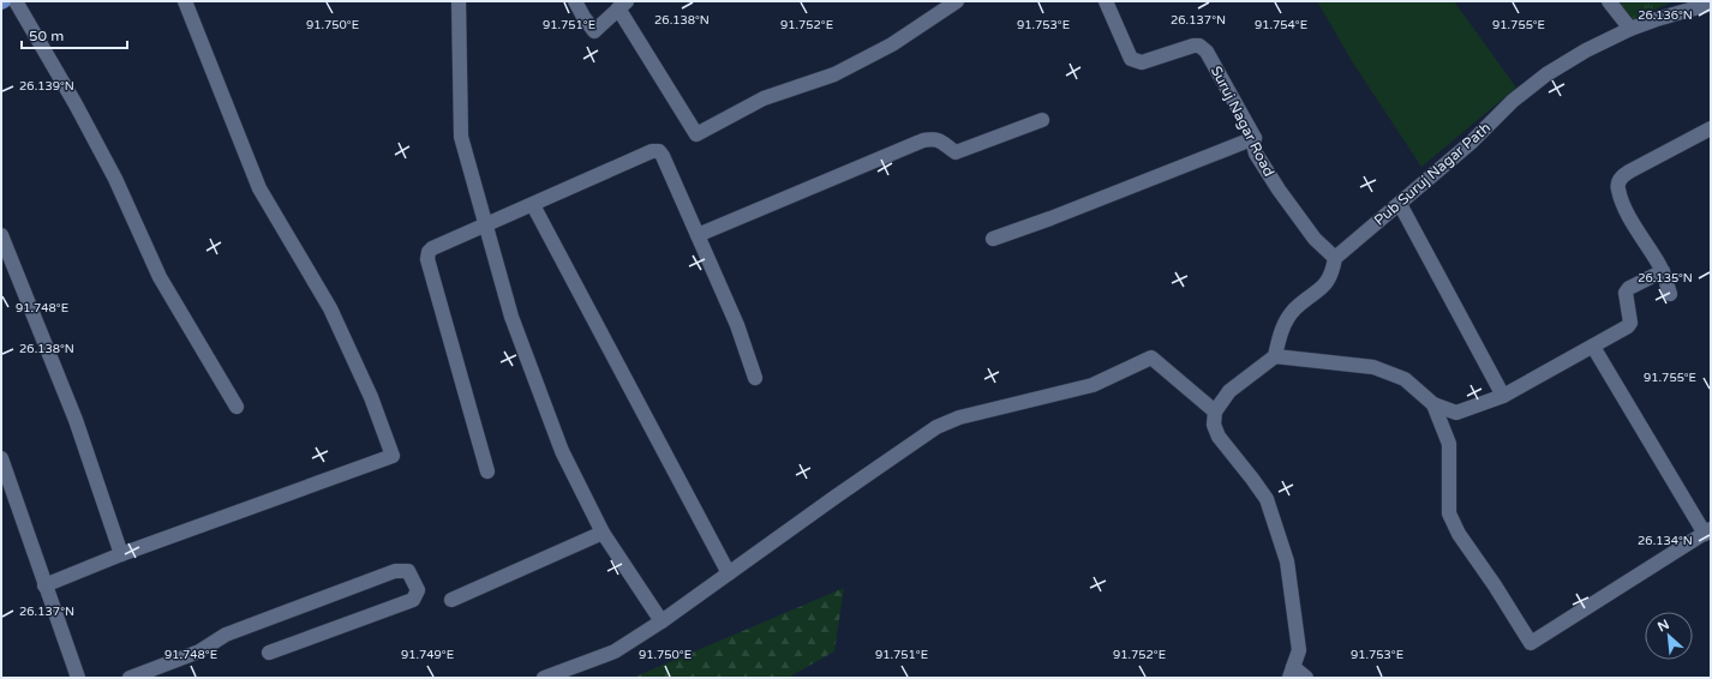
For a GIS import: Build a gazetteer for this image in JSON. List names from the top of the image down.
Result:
{
  "streets": {
    "street": ["Suruj Nagar Road", "Pub Suruj Nagar Path"]
  },
  "crossings": [
    ["Suruj Nagar Road", "Pub Suruj Nagar Path"]
  ],
  "scale_bar": "50 m",
  "north": "top left",
  "coordinates": [
    "26.136°N",
    "26.137°N",
    "26.138°N",
    "91.750°E",
    "91.751°E",
    "91.752°E",
    "91.753°E",
    "91.754°E",
    "91.755°E",
    "26.139°N",
    "26.135°N",
    "91.748°E",
    "26.134°N",
    "91.749°E"
  ]
}
